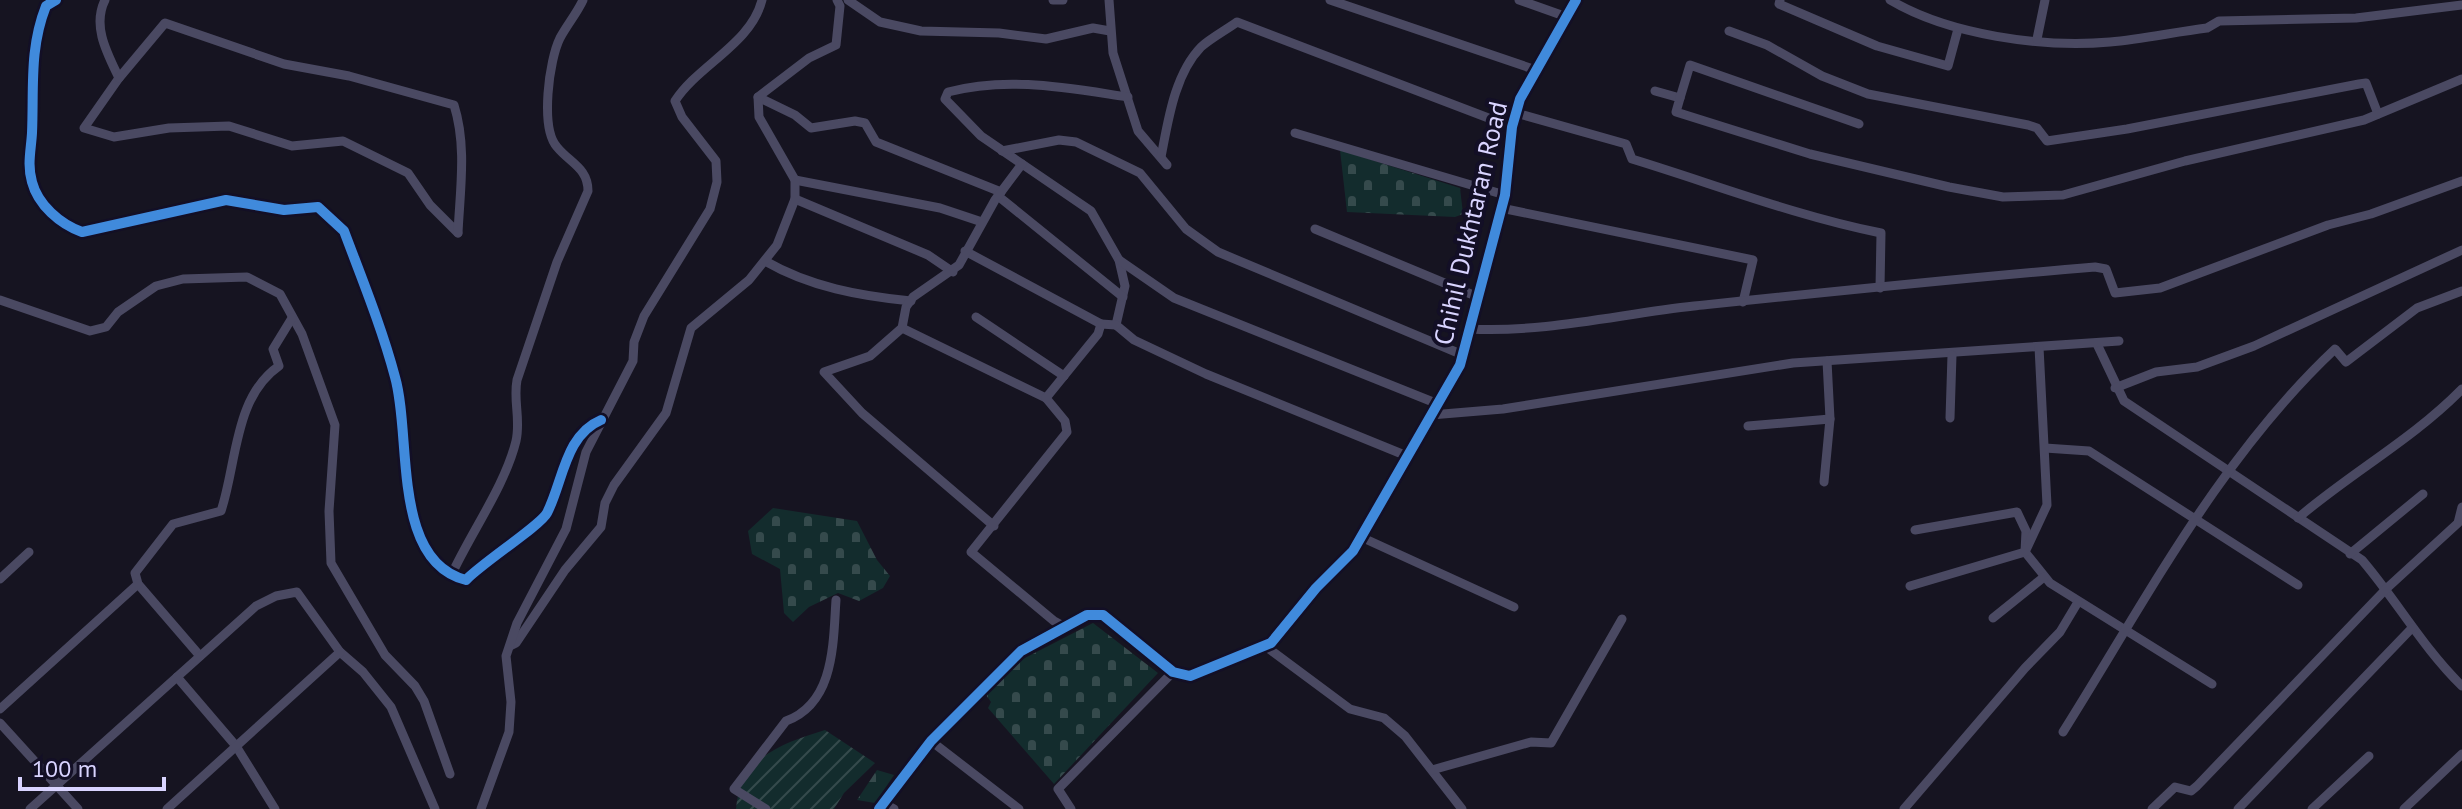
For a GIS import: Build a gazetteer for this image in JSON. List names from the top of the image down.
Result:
{
  "streets": {
    "street": ["Chihil Dukhtaran Road"]
  },
  "scale_bar": "100 m"
}
